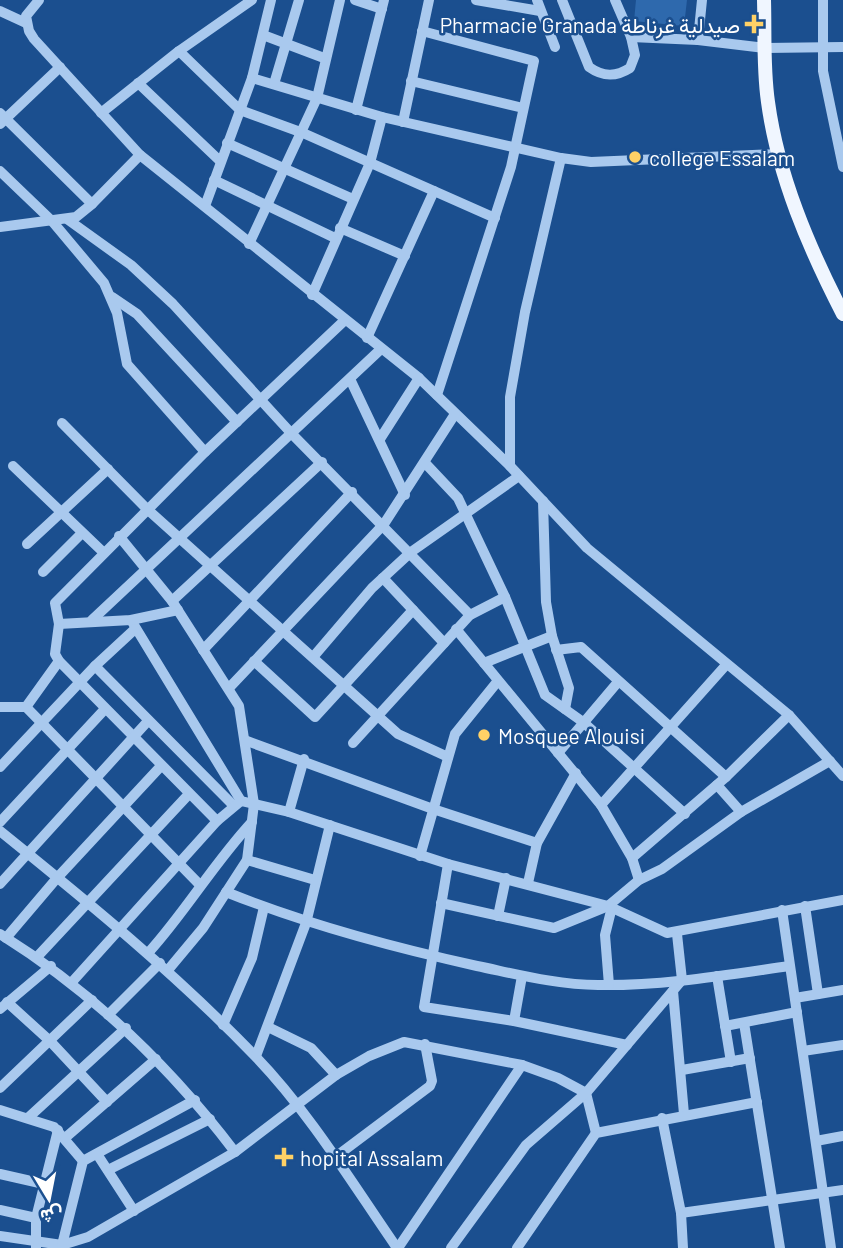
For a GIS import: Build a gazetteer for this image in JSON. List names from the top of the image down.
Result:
{
  "places": {
    "health": ["Pharmacie Granada صيدلية غرناطة", "hopital Assalam"],
    "other": ["college Essalam", "Mosquee Alouisi"]
  },
  "north": "bottom"
}
